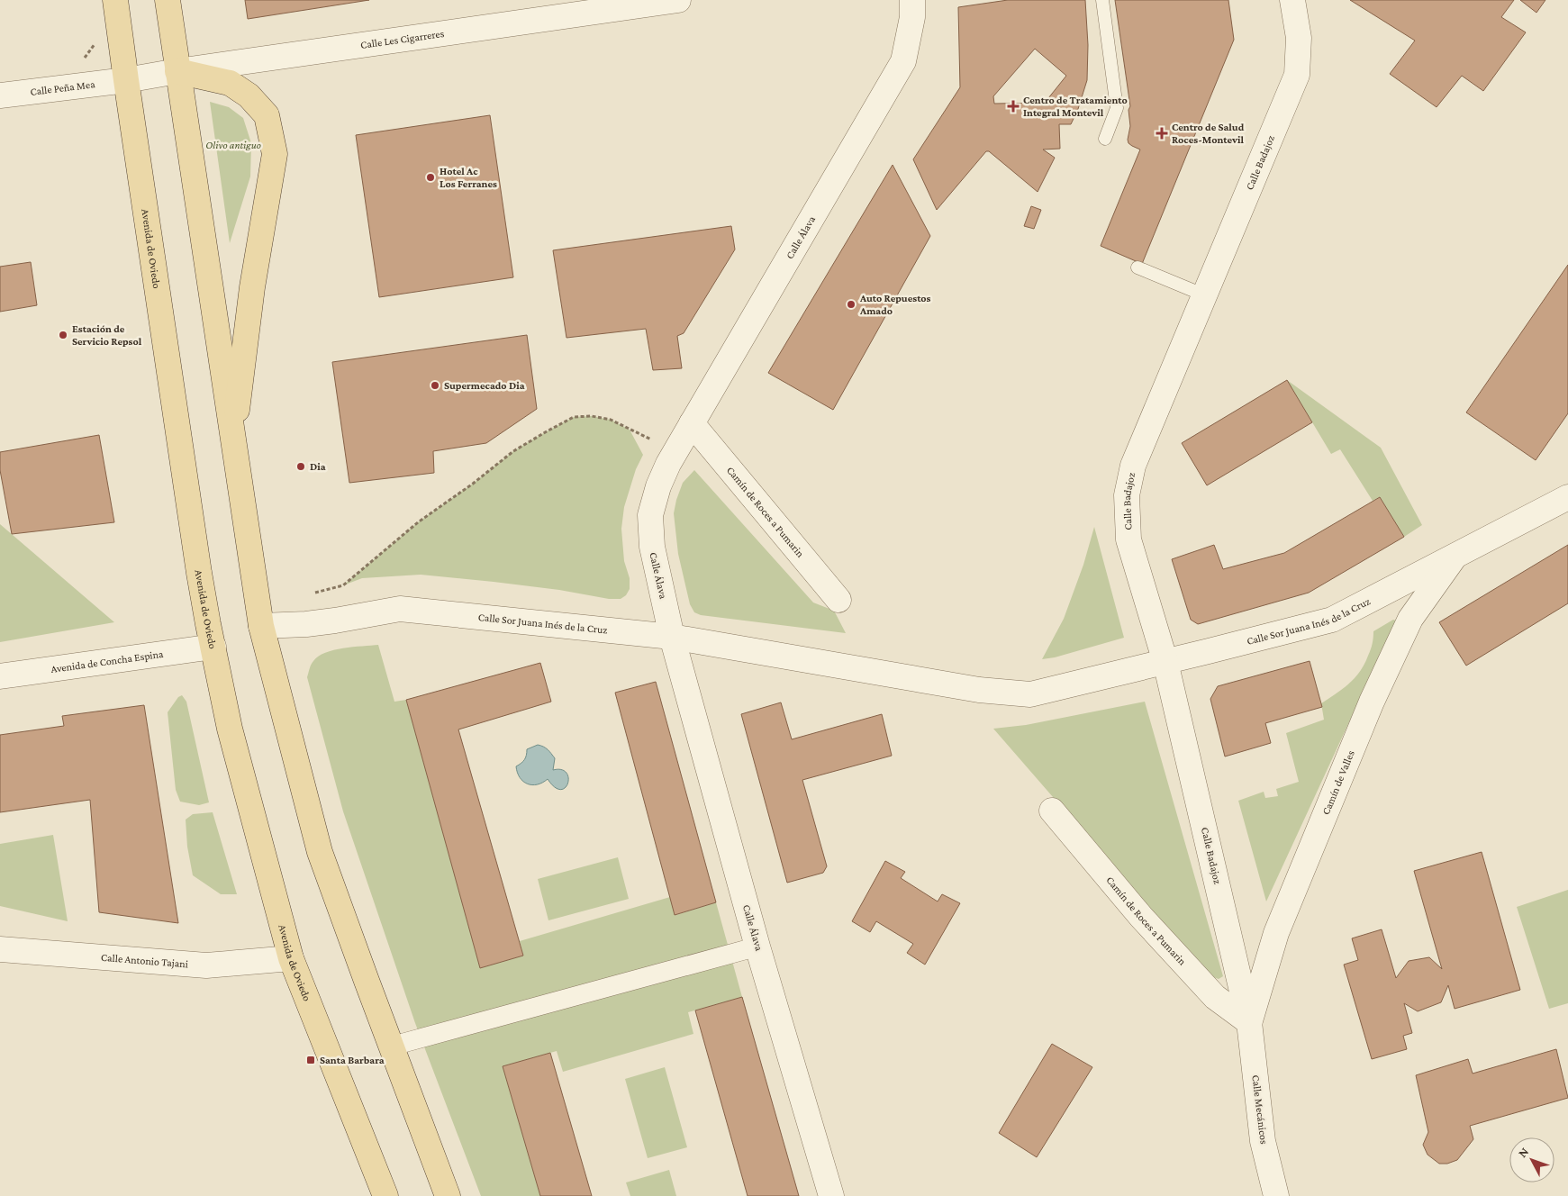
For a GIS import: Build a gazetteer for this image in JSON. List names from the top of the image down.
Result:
{
  "streets": {
    "main road": ["Avenida de Oviedo"],
    "street": [
      "Calle Les Cigarreres",
      "Calle Peña Mea",
      "Calle Badajoz",
      "Calle Álava",
      "Camín de Roces a Pumarin",
      "Calle Sor Juana Inés de la Cruz",
      "Avenida de Concha Espina",
      "Camín de Valles",
      "Calle Antonio Tajani",
      "Calle Mecánicos"
    ]
  },
  "crossings": [
    ["Calle Les Cigarreres", "Calle Peña Mea"],
    ["Calle Les Cigarreres", "Avenida de Oviedo"],
    ["Calle Peña Mea", "Avenida de Oviedo"],
    ["Calle Badajoz", "Camín de Roces a Pumarin"],
    ["Calle Badajoz", "Calle Sor Juana Inés de la Cruz"],
    ["Calle Badajoz", "Camín de Valles"],
    ["Calle Badajoz", "Calle Mecánicos"],
    ["Calle Álava", "Camín de Roces a Pumarin"],
    ["Calle Álava", "Calle Sor Juana Inés de la Cruz"],
    ["Avenida de Oviedo", "Avenida de Concha Espina"],
    ["Avenida de Oviedo", "Calle Antonio Tajani"],
    ["Camín de Roces a Pumarin", "Camín de Valles"],
    ["Camín de Roces a Pumarin", "Calle Mecánicos"],
    ["Calle Sor Juana Inés de la Cruz", "Camín de Valles"],
    ["Camín de Valles", "Calle Mecánicos"]
  ],
  "parks": ["Olivo antiguo"],
  "places": {
    "health": ["Centro de Tratamiento Integral Montevil", "Centro de Salud Roces-Montevil"],
    "other": [
      "Hotel Ac Los Ferranes",
      "Auto Repuestos Amado",
      "Estación de Servicio Repsol",
      "Supermecado Dia",
      "Dia"
    ],
    "transit": ["Santa Barbara"]
  },
  "north": "top left"
}
